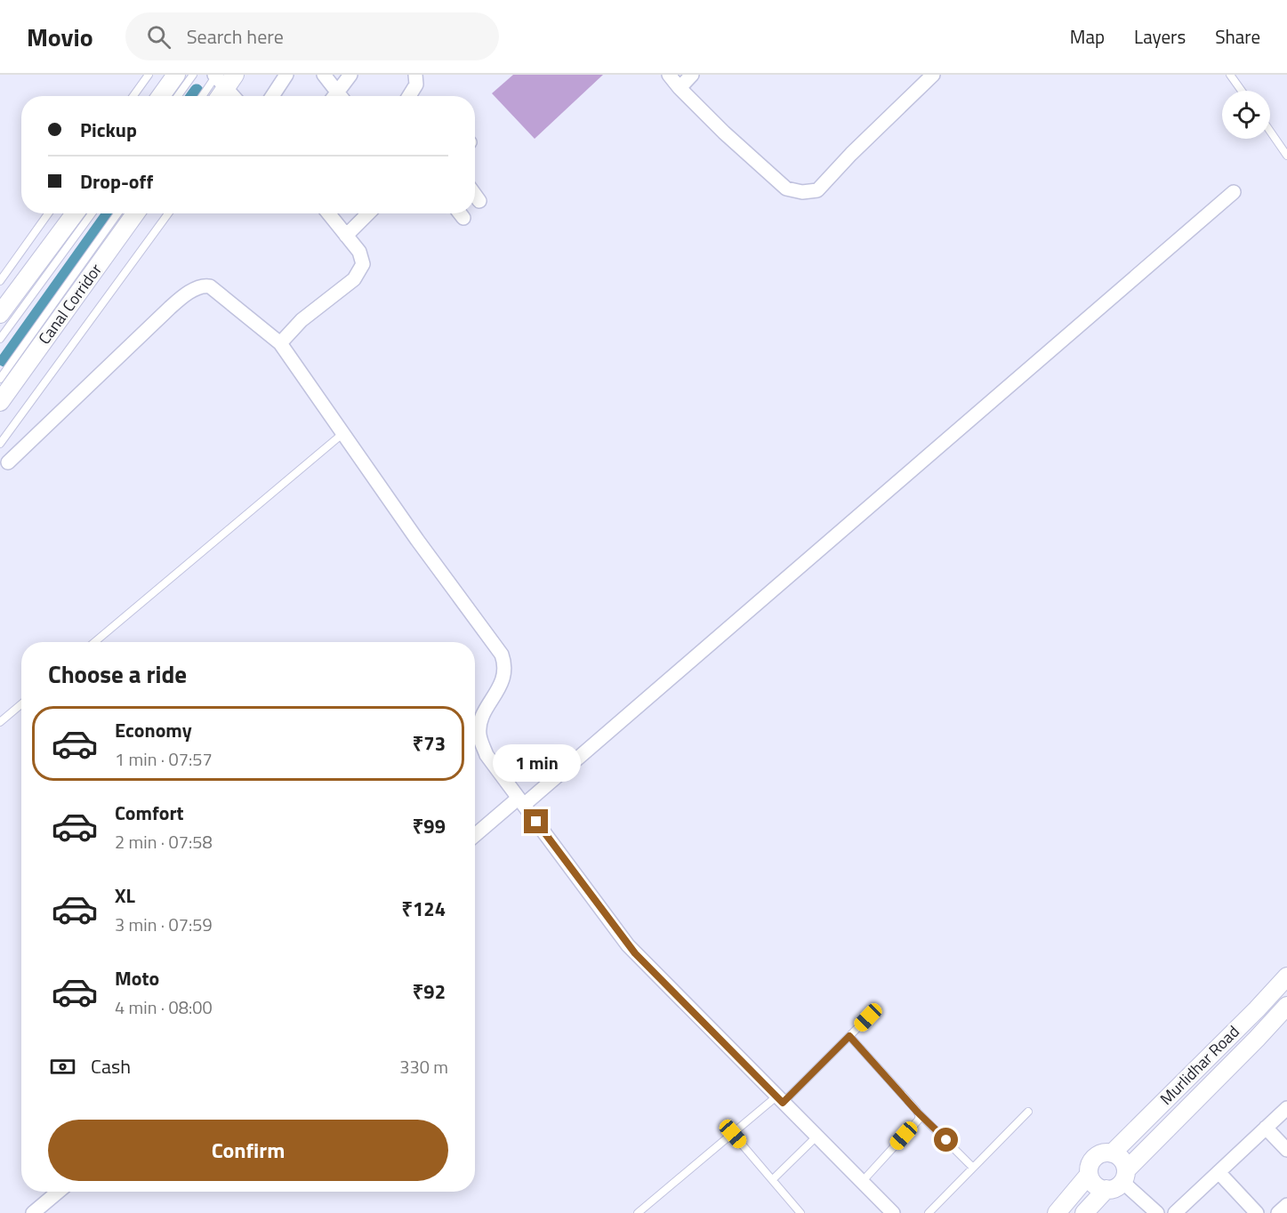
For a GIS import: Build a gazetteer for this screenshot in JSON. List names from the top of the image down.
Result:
{
  "streets": {
    "street": ["Canal Corridor", "Murlidhar Road"]
  },
  "page": {
    "header": "Movio",
    "search": "Search here",
    "nav": ["Map", "Layers", "Share"],
    "banner": ["Pickup", "Drop-off"],
    "heading": "Choose a ride",
    "list": [
      {
        "name": "Economy",
        "note": "1 min · 07:57",
        "value": "₹73"
      },
      {
        "name": "Comfort",
        "note": "2 min · 07:58",
        "value": "₹99"
      },
      {
        "name": "XL",
        "note": "3 min · 07:59",
        "value": "₹124"
      },
      {
        "name": "Moto",
        "note": "4 min · 08:00",
        "value": "₹92"
      }
    ],
    "bubble": "1 min",
    "pay": ["Cash", "330 m"],
    "buttons": "Confirm"
  }
}
